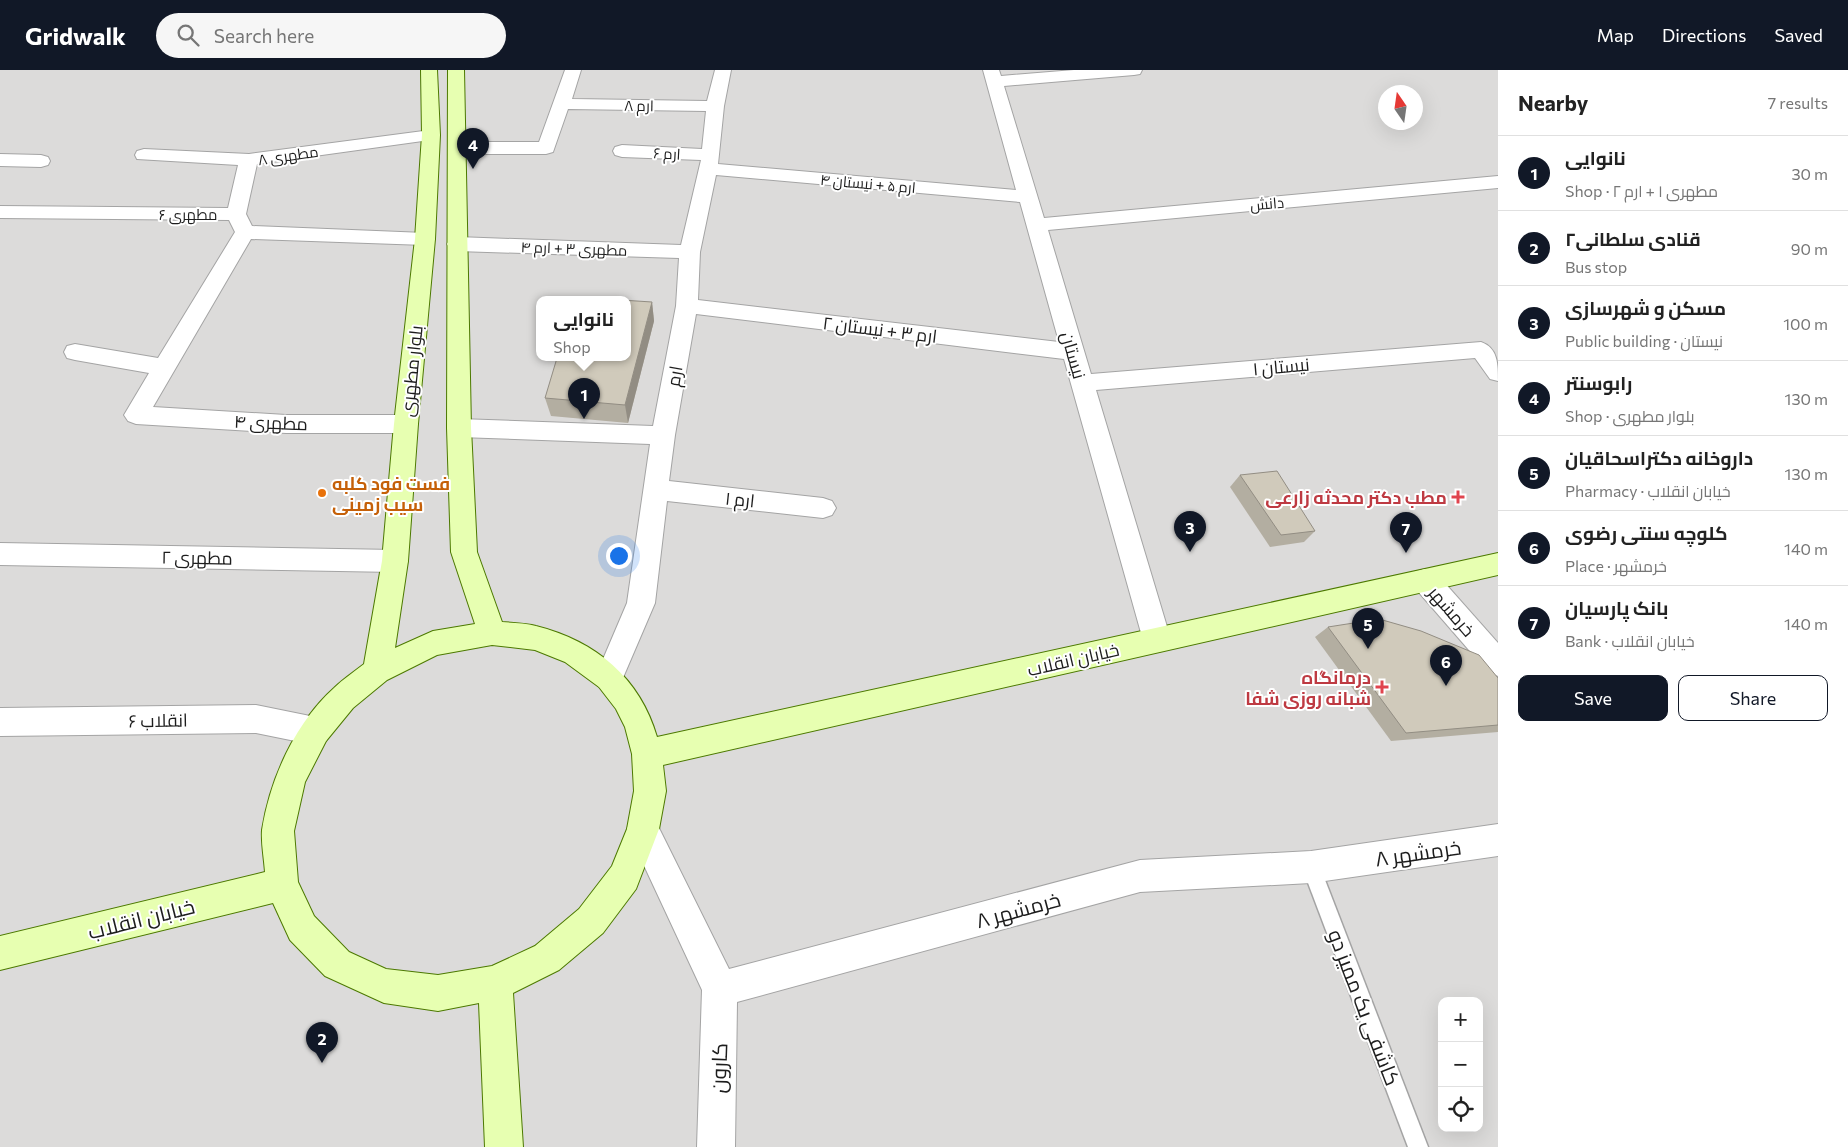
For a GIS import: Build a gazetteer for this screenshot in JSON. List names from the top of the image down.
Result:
{
  "streets": {
    "main road": ["بلوار مطهری", "خیابان انقلاب"],
    "street": [
      "ارم ۸",
      "ارم ۶",
      "مطهری ۸",
      "ارم ۵ + نیستان ۴",
      "دانش",
      "مطهری ۶",
      "مطهری ۳ + ارم ۴",
      "ارم ۳ + نیستان ۲",
      "نیستان",
      "نیستان ۱",
      "ارم",
      "مطهری ۴",
      "ارم ۱",
      "مطهری ۲",
      "خرمشهر",
      "انقلاب ۶",
      "خرمشهر ۸",
      "کارون"
    ],
    "lane": ["کاشفی یک ممیز دو"]
  },
  "crossings": [
    ["ارم ۸", "ارم"],
    ["ارم ۶", "ارم ۵ + نیستان ۴"],
    ["ارم ۶", "ارم"],
    ["مطهری ۸", "بلوار مطهری"],
    ["ارم ۵ + نیستان ۴", "نیستان"],
    ["ارم ۵ + نیستان ۴", "ارم"],
    ["دانش", "نیستان"],
    ["مطهری ۶", "بلوار مطهری"],
    ["مطهری ۳ + ارم ۴", "ارم"],
    ["ارم ۳ + نیستان ۲", "نیستان"],
    ["ارم ۳ + نیستان ۲", "ارم"],
    ["نیستان", "نیستان ۱"],
    ["نیستان", "خیابان انقلاب"],
    ["بلوار مطهری", "مطهری ۴"],
    ["بلوار مطهری", "مطهری ۲"],
    ["ارم", "ارم ۱"],
    ["خرمشهر", "خیابان انقلاب"],
    ["خرمشهر ۸", "کاشفی یک ممیز دو"],
    ["خرمشهر ۸", "کارون"]
  ],
  "places": {
    "other": ["فست فود کلبه سیب زمینی"],
    "health": ["مطب دکتر محدثه زارعی", "درمانگاه شبانه روزی شفا"]
  },
  "north": "top",
  "page": {
    "header": "Gridwalk",
    "search": "Search here",
    "nav": ["Map", "Directions", "Saved"],
    "heading": ["Nearby", "7 results"],
    "pins": [
      "4",
      "1",
      "3",
      "7",
      "5",
      "6",
      "2"
    ],
    "list": [
      {
        "mark": "1",
        "name": "نانوایی",
        "note": "Shop · مطهری ۱ + ارم ۲",
        "value": "30 m"
      },
      {
        "mark": "2",
        "name": "قنادی سلطانی۲",
        "note": "Bus stop",
        "value": "90 m"
      },
      {
        "mark": "3",
        "name": "مسکن و شهرسازی",
        "note": "Public building · نیستان",
        "value": "100 m"
      },
      {
        "mark": "4",
        "name": "رابوسنتر",
        "note": "Shop · بلوار مطهری",
        "value": "130 m"
      },
      {
        "mark": "5",
        "name": "داروخانه دکتراسحاقیان",
        "note": "Pharmacy · خیابان انقلاب",
        "value": "130 m"
      },
      {
        "mark": "6",
        "name": "کلوچه سنتی رضوی",
        "note": "Place · خرمشهر",
        "value": "140 m"
      },
      {
        "mark": "7",
        "name": "بانک پارسیان",
        "note": "Bank · خیابان انقلاب",
        "value": "140 m"
      }
    ],
    "popup": ["نانوایی", "Shop"],
    "buttons": ["Save", "Share"],
    "map_buttons": ["+", "−"]
  }
}
